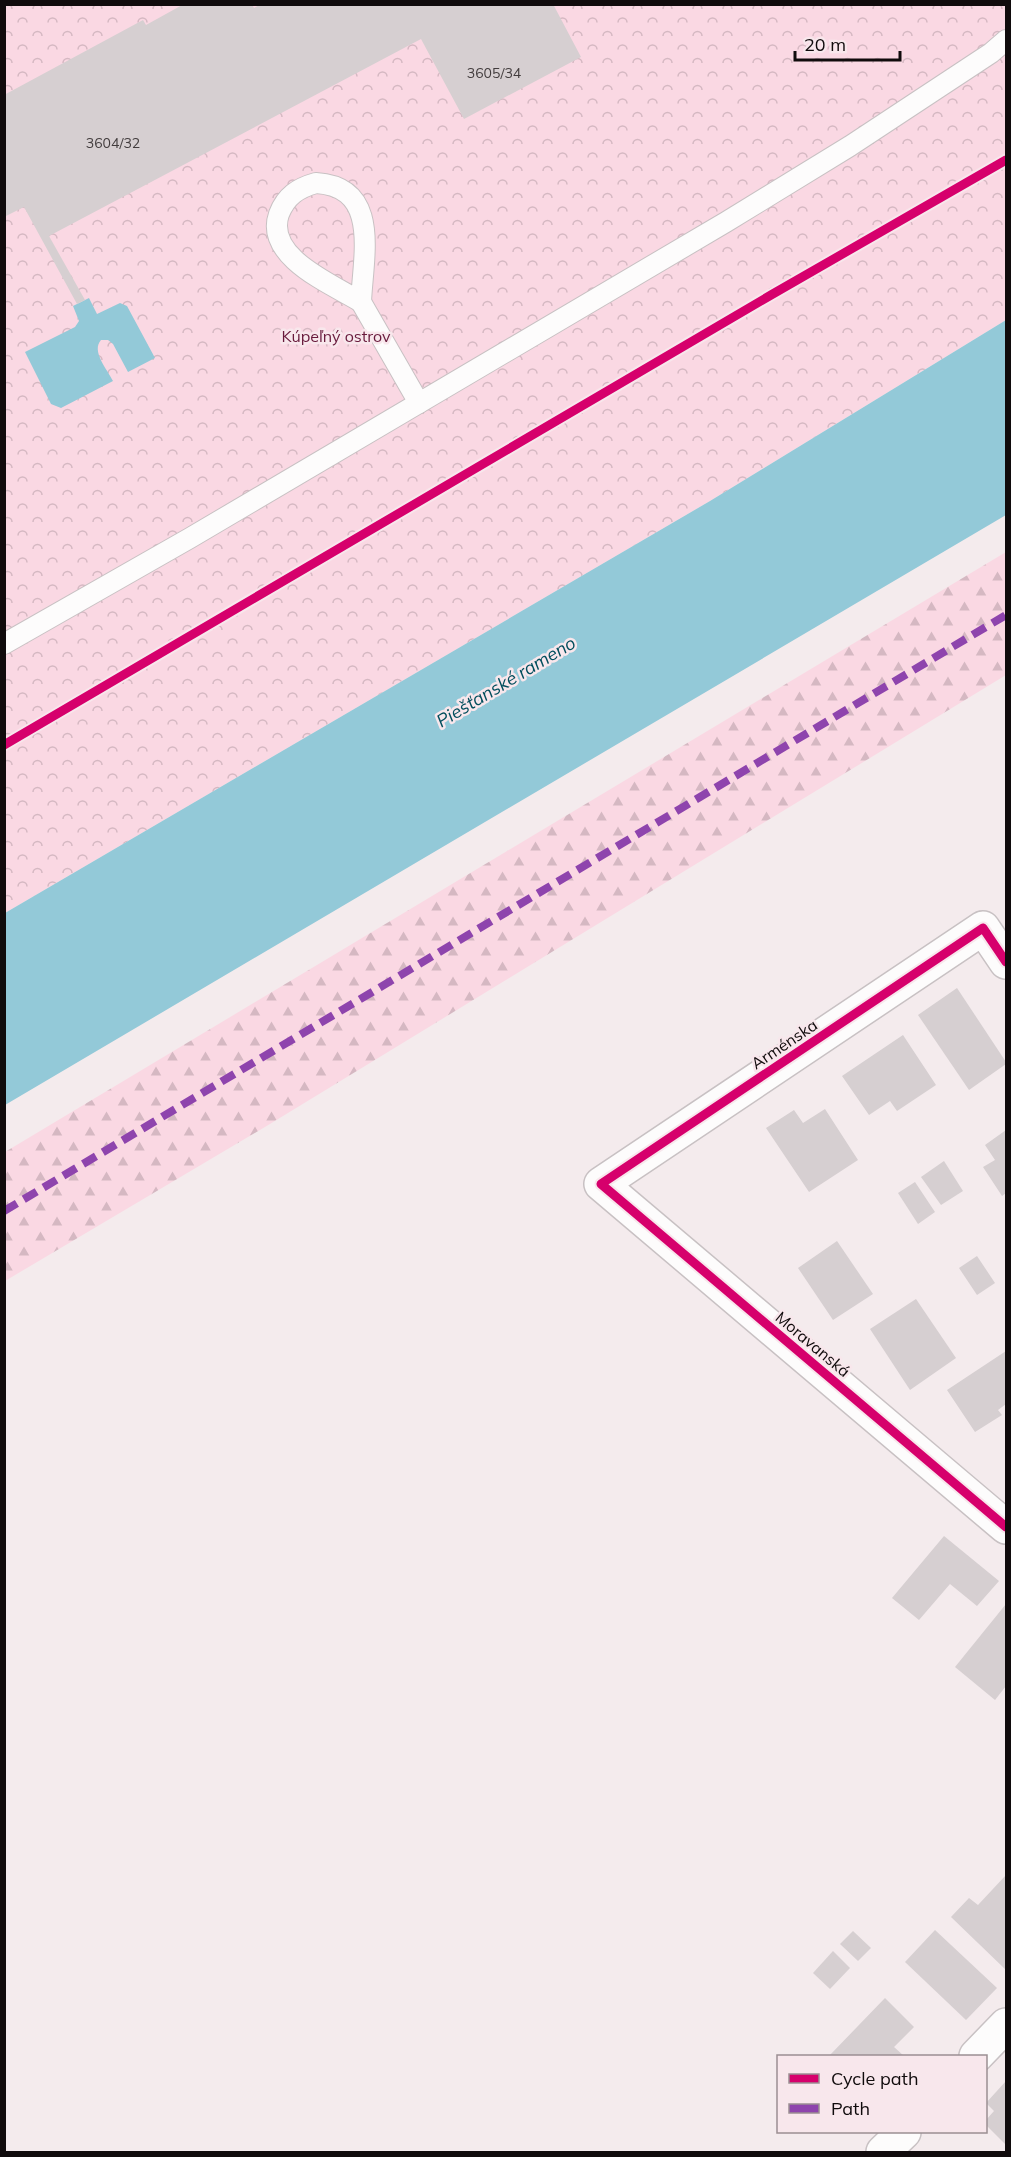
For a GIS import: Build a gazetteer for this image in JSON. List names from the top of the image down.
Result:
{
  "streets": {
    "street": ["Arménska", "Moravanská"]
  },
  "crossings": [
    ["Arménska", "Moravanská"]
  ],
  "water": ["Piešťanské rameno"],
  "parks": ["Kúpeľný ostrov"],
  "house_numbers": ["3605/34", "3604/32"],
  "legend": ["Cycle path", "Path"],
  "scale_bar": "20 m"
}
